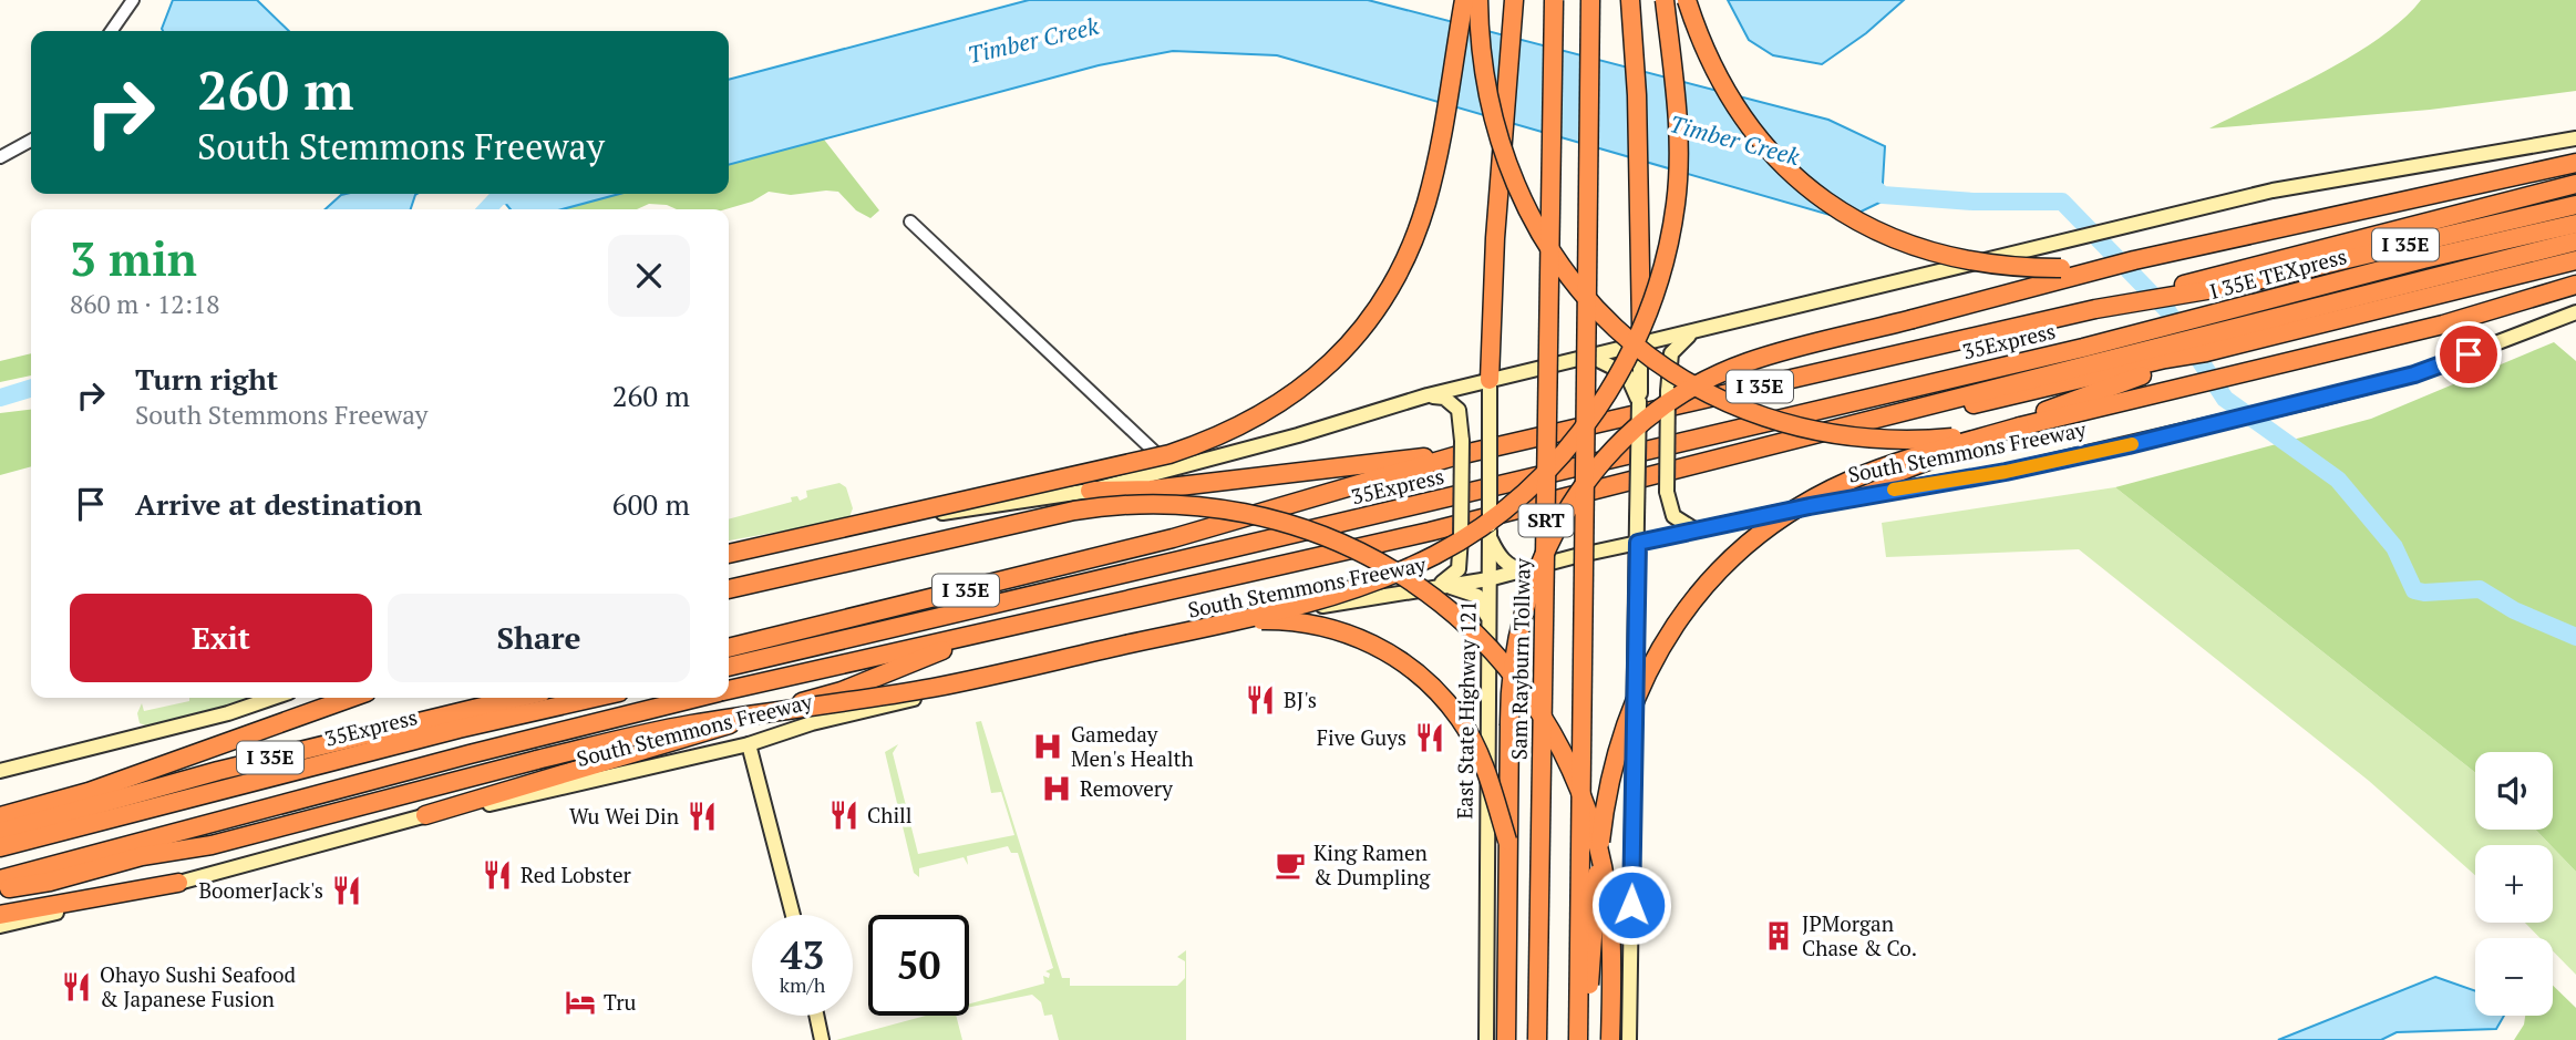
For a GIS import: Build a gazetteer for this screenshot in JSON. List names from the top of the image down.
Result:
{
  "streets": {
    "highway": [
      "I 35E",
      "I 35E TEXpress",
      "35Express",
      "South Stemmons Freeway",
      "SRT",
      "Sam Rayburn Tollway"
    ],
    "main road": ["East State Highway 121"]
  },
  "crossings": [
    ["I 35E", "I 35E TEXpress"],
    ["I 35E TEXpress", "35Express"],
    ["I 35E TEXpress", "South Stemmons Freeway"],
    ["35Express", "South Stemmons Freeway"],
    ["South Stemmons Freeway", "East State Highway 121"]
  ],
  "water": ["Timber Creek"],
  "places": {
    "restaurant": [
      "BJ's",
      "Five Guys",
      "Chill",
      "Wu Wei Din",
      "Red Lobster",
      "BoomerJack's",
      "Ohayo Sushi Seafood & Japanese Fusion"
    ],
    "hospital": ["Gameday Men's Health", "Removery"],
    "cafe": ["King Ramen & Dumpling"],
    "building": ["JPMorgan Chase & Co."],
    "hotel": ["Tru"]
  },
  "page": {
    "turn": ["260 m", "South Stemmons Freeway"],
    "heading": ["3 min", "860 m · 12:18"],
    "list": [
      {
        "name": "Turn right",
        "note": "South Stemmons Freeway",
        "value": "260 m"
      },
      {
        "name": "Arrive at destination",
        "value": "600 m"
      }
    ],
    "buttons": ["Exit", "Share"],
    "map_buttons": ["+", "−"],
    "speed": "43 km/h",
    "limit": "50"
  }
}
